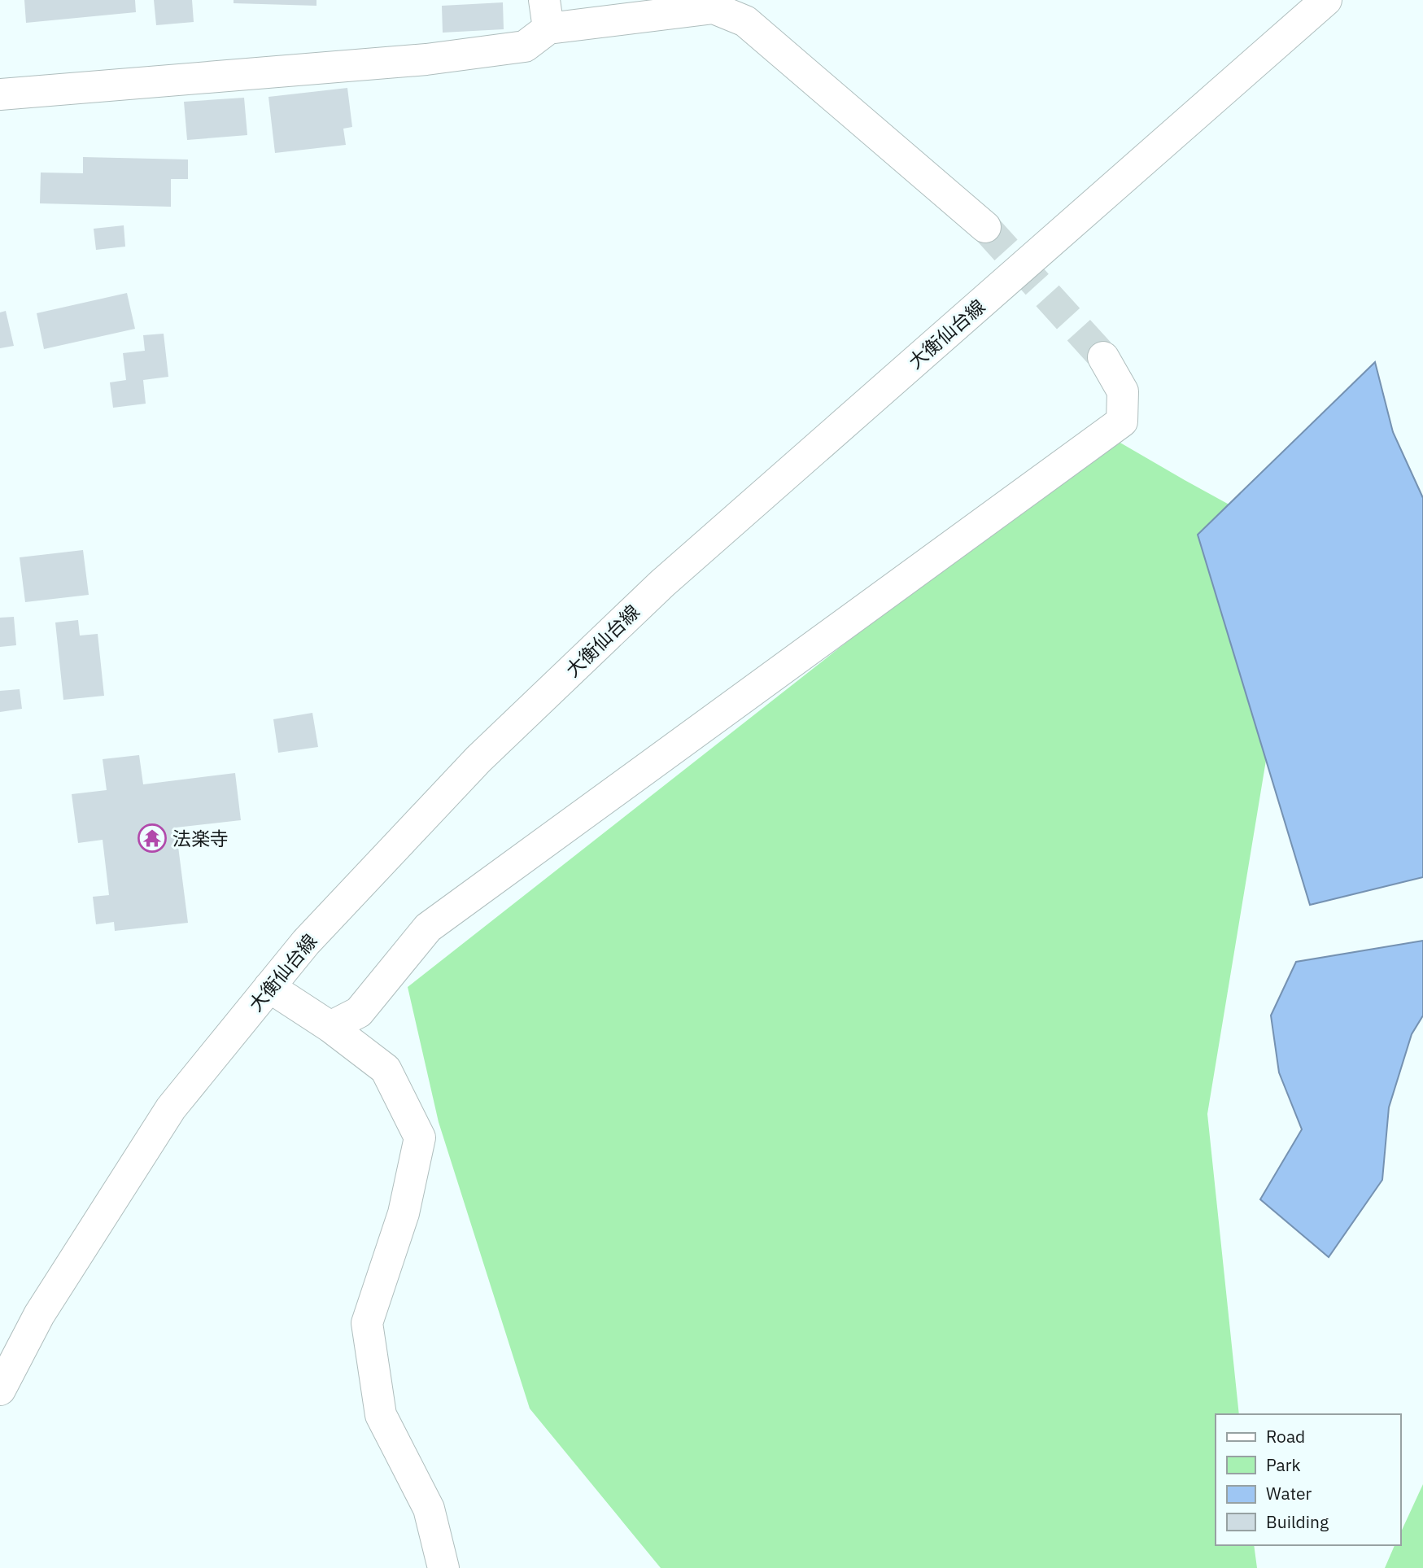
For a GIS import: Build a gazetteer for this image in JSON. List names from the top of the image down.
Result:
{
  "streets": {
    "main road": ["大衡仙台線"]
  },
  "places": {
    "temple": ["法楽寺"]
  },
  "legend": [
    "Road",
    "Park",
    "Water",
    "Building"
  ]
}
